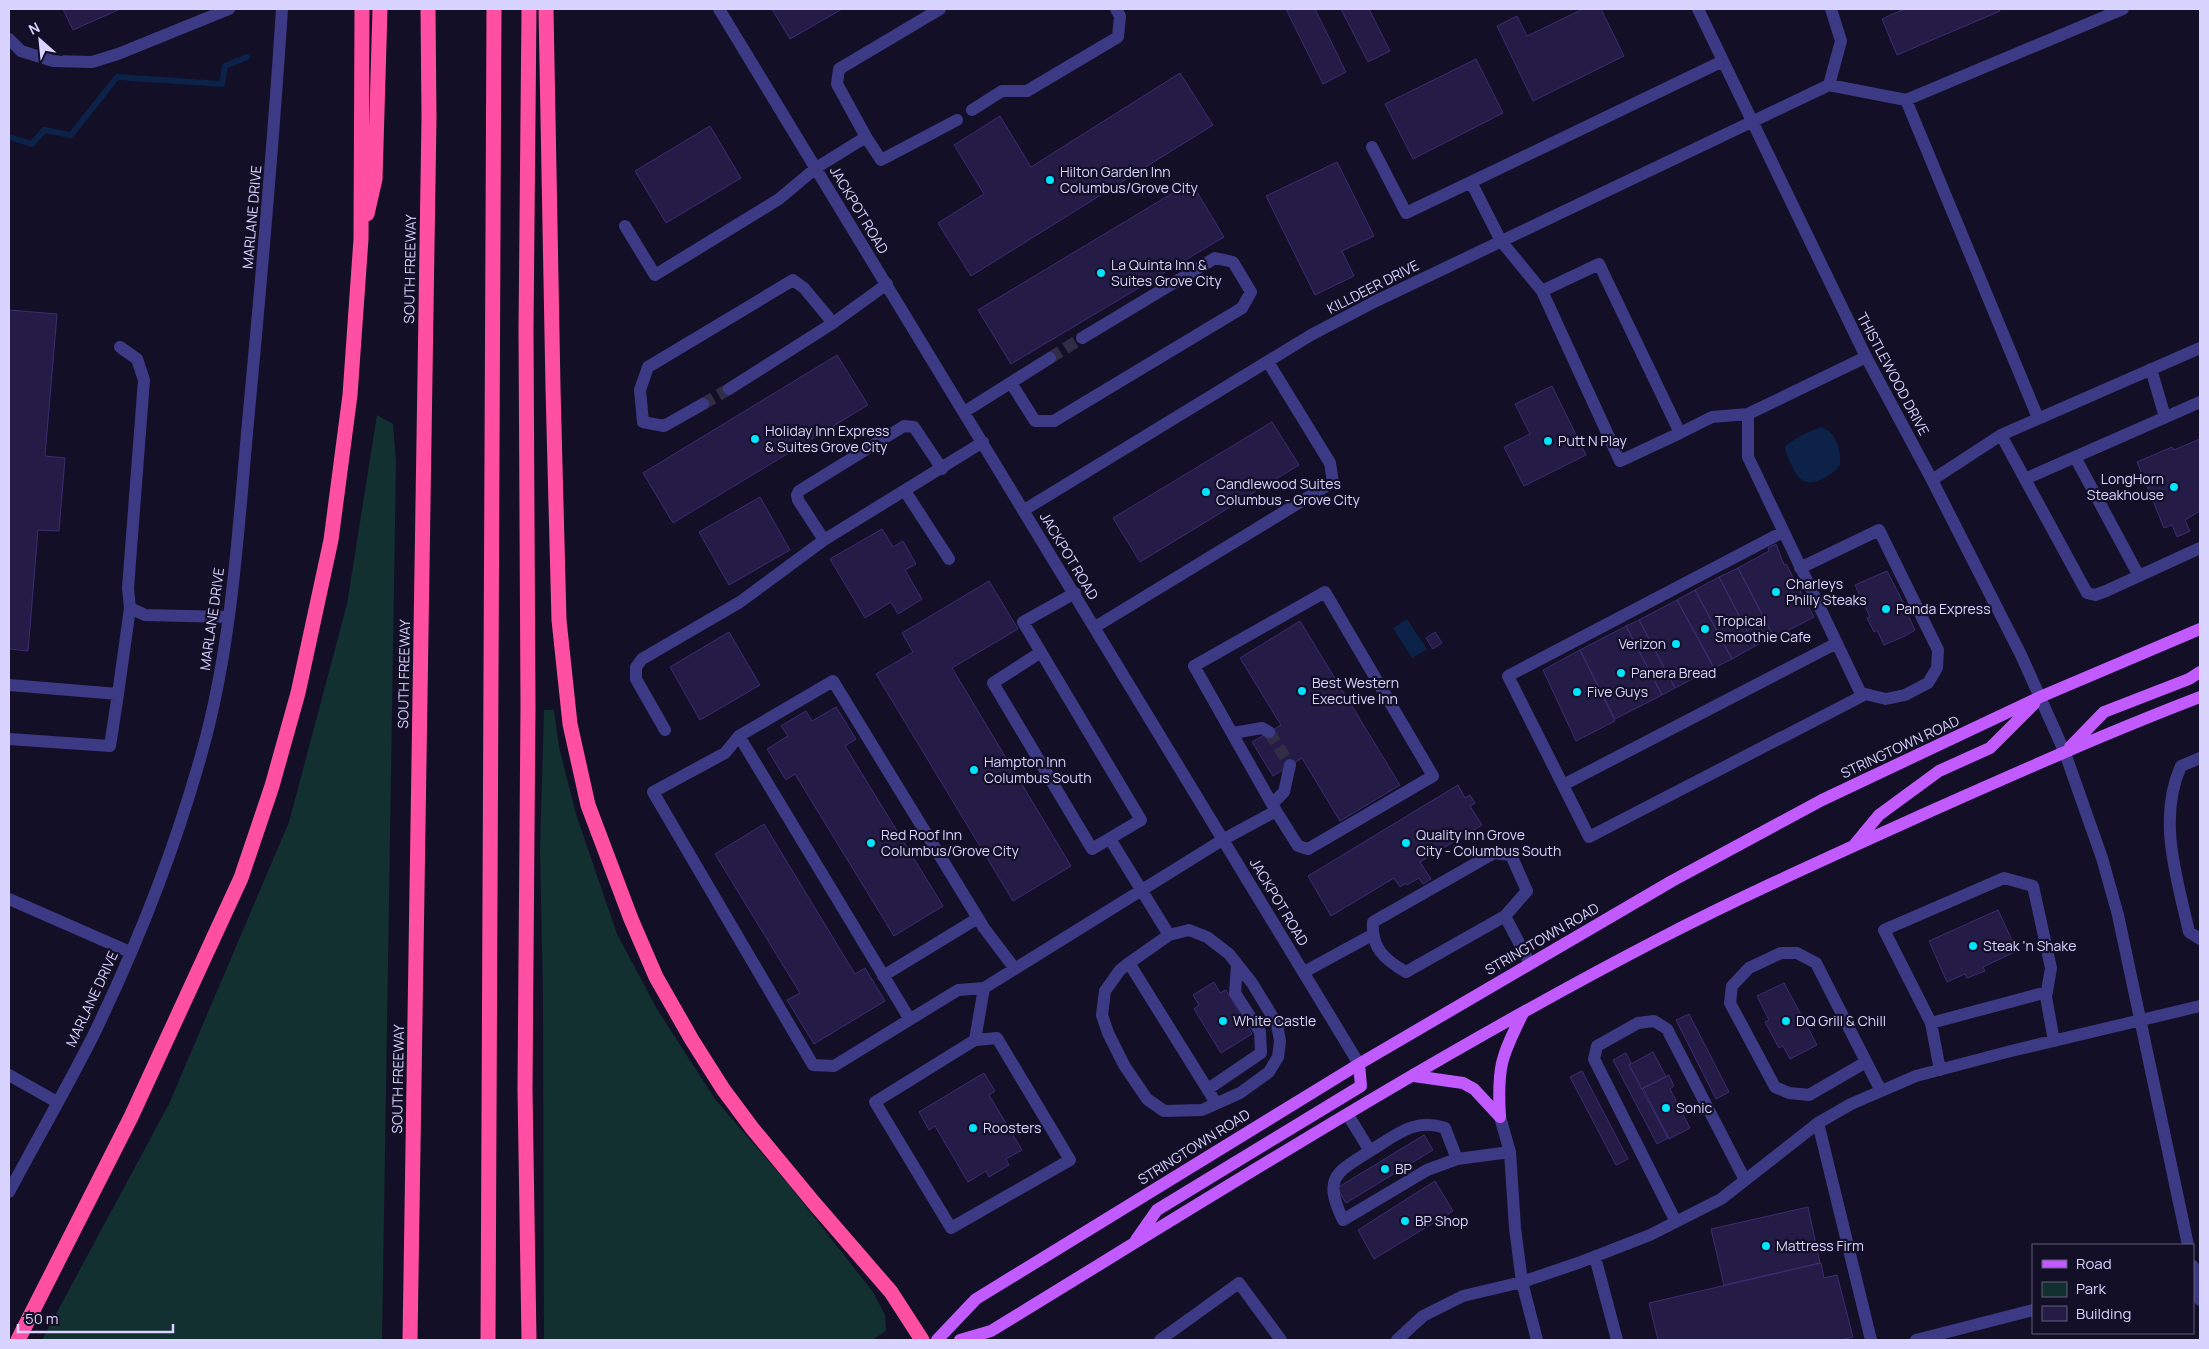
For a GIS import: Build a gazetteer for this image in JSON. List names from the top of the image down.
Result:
{
  "streets": {
    "highway": ["SOUTH FREEWAY"],
    "main road": ["STRINGTOWN ROAD"],
    "street": [
      "JACKPOT ROAD",
      "MARLANE DRIVE",
      "KILLDEER DRIVE",
      "THISTLEWOOD DRIVE"
    ]
  },
  "crossings": [
    ["JACKPOT ROAD", "KILLDEER DRIVE"],
    ["JACKPOT ROAD", "STRINGTOWN ROAD"],
    ["KILLDEER DRIVE", "THISTLEWOOD DRIVE"],
    ["THISTLEWOOD DRIVE", "STRINGTOWN ROAD"]
  ],
  "places": [
    "Hilton Garden Inn Columbus/Grove City",
    "La Quinta Inn & Suites Grove City",
    "Holiday Inn Express & Suites Grove City",
    "Putt N Play",
    "LongHorn Steakhouse",
    "Candlewood Suites Columbus - Grove City",
    "Charleys Philly Steaks",
    "Panda Express",
    "Tropical Smoothie Cafe",
    "Verizon",
    "Panera Bread",
    "Best Western Executive Inn",
    "Five Guys",
    "Hampton Inn Columbus South",
    "Red Roof Inn Columbus/Grove City",
    "Quality Inn Grove City - Columbus South",
    "Steak 'n Shake",
    "White Castle",
    "DQ Grill & Chill",
    "Sonic",
    "Roosters",
    "BP",
    "BP Shop",
    "Mattress Firm"
  ],
  "legend": ["Road", "Park", "Building"],
  "scale_bar": "50 m",
  "north": "top left"
}
